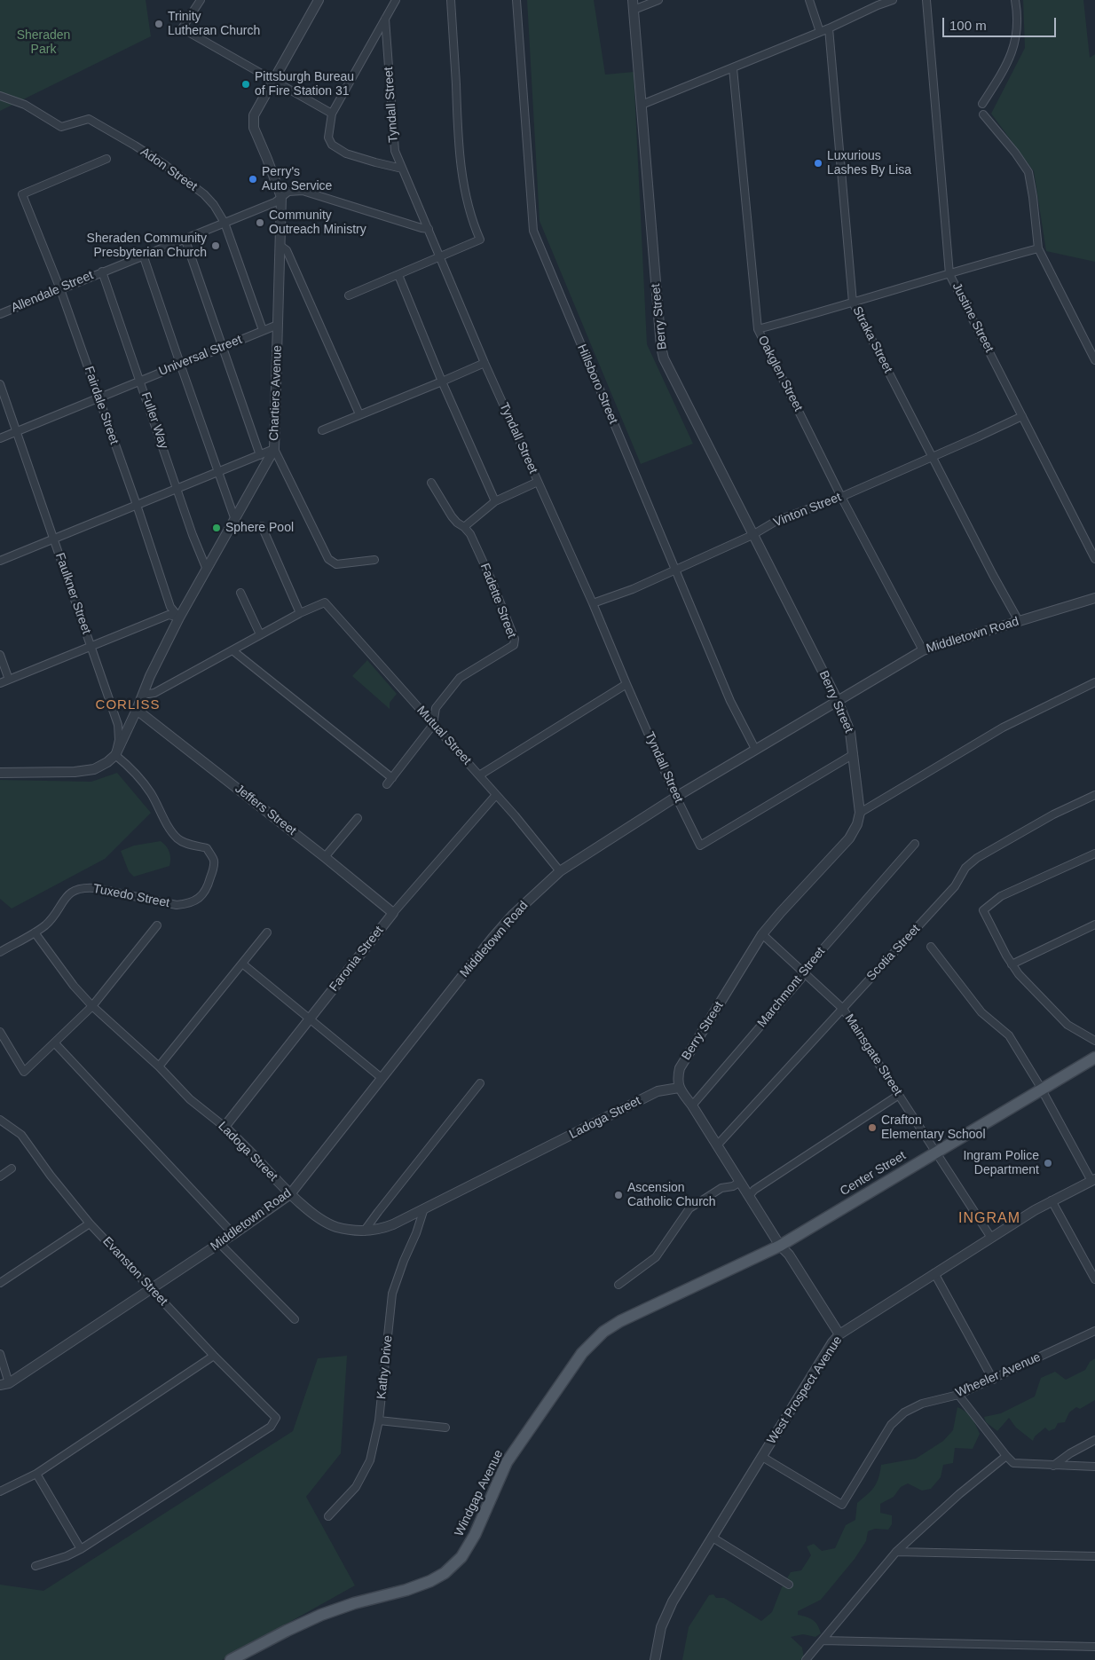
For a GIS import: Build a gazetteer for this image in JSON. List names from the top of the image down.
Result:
{
  "streets": {
    "main road": ["Center Street", "Windgap Avenue"],
    "street": [
      "Tyndall Street",
      "Adon Street",
      "Allendale Street",
      "Berry Street",
      "Justine Street",
      "Straka Street",
      "Universal Street",
      "Oakglen Street",
      "Hillsboro Street",
      "Chartiers Avenue",
      "Fairdale Street",
      "Fuller Way",
      "Vinton Street",
      "Faulkner Street",
      "Fadette Street",
      "Middletown Road",
      "Mutual Street",
      "Jeffers Street",
      "Tuxedo Street",
      "Scotia Street",
      "Faronia Street",
      "Marchmont Street",
      "Mainsgate Street",
      "Ladoga Street",
      "Evanston Street",
      "Kathy Drive",
      "Wheeler Avenue",
      "West Prospect Avenue"
    ]
  },
  "crossings": [
    ["Tyndall Street", "Allendale Street"],
    ["Tyndall Street", "Berry Street"],
    ["Tyndall Street", "Vinton Street"],
    ["Tyndall Street", "Middletown Road"],
    ["Adon Street", "Allendale Street"],
    ["Adon Street", "Universal Street"],
    ["Allendale Street", "Chartiers Avenue"],
    ["Allendale Street", "Fairdale Street"],
    ["Allendale Street", "Fuller Way"],
    ["Berry Street", "Vinton Street"],
    ["Berry Street", "Middletown Road"],
    ["Berry Street", "Mainsgate Street"],
    ["Berry Street", "Ladoga Street"],
    ["Justine Street", "Vinton Street"],
    ["Straka Street", "Vinton Street"],
    ["Straka Street", "Middletown Road"],
    ["Universal Street", "Chartiers Avenue"],
    ["Universal Street", "Fairdale Street"],
    ["Universal Street", "Fuller Way"],
    ["Universal Street", "Faulkner Street"],
    ["Oakglen Street", "Vinton Street"],
    ["Oakglen Street", "Middletown Road"],
    ["Hillsboro Street", "Vinton Street"],
    ["Hillsboro Street", "Middletown Road"],
    ["Chartiers Avenue", "Fairdale Street"],
    ["Chartiers Avenue", "Fuller Way"],
    ["Chartiers Avenue", "Faulkner Street"],
    ["Chartiers Avenue", "Jeffers Street"],
    ["Chartiers Avenue", "Tuxedo Street"],
    ["Faulkner Street", "Tuxedo Street"],
    ["Fadette Street", "Mutual Street"],
    ["Middletown Road", "Mutual Street"],
    ["Middletown Road", "Ladoga Street"],
    ["Middletown Road", "Evanston Street"],
    ["Mutual Street", "Faronia Street"],
    ["Jeffers Street", "Faronia Street"],
    ["Tuxedo Street", "Ladoga Street"],
    ["Scotia Street", "Mainsgate Street"],
    ["Faronia Street", "Ladoga Street"],
    ["Marchmont Street", "Mainsgate Street"],
    ["Mainsgate Street", "Center Street"],
    ["Mainsgate Street", "West Prospect Avenue"],
    ["Ladoga Street", "Kathy Drive"],
    ["Center Street", "Windgap Avenue"],
    ["Wheeler Avenue", "West Prospect Avenue"]
  ],
  "districts": ["CORLISS", "INGRAM"],
  "parks": ["Sheraden Park"],
  "places": [
    "Trinity Lutheran Church",
    "Pittsburgh Bureau of Fire Station 31",
    "Luxurious Lashes By Lisa",
    "Perry's Auto Service",
    "Community Outreach Ministry",
    "Sheraden Community Presbyterian Church",
    "Sphere Pool",
    "Crafton Elementary School",
    "Ingram Police Department",
    "Ascension Catholic Church"
  ],
  "scale_bar": "100 m"
}
